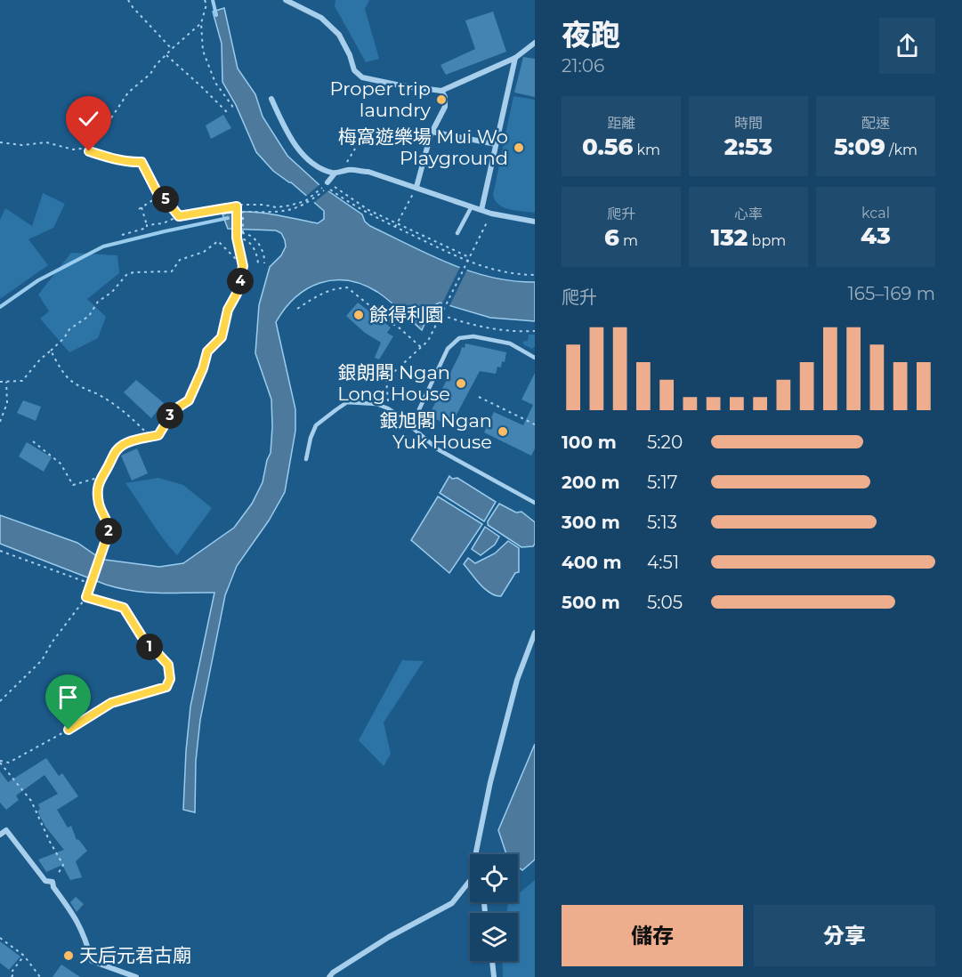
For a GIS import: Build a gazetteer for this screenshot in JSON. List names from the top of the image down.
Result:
{
  "places": [
    "Proper trip laundry",
    "梅窩遊樂場 Mui Wo Playground",
    "餘得利園",
    "銀朗閣 Ngan Long House",
    "銀旭閣 Ngan Yuk House",
    "天后元君古廟"
  ],
  "page": {
    "heading": ["夜跑", "21:06"],
    "stats": [
      ["距離", "0.56 km"],
      ["時間", "2:53"],
      ["配速", "5:09 /km"],
      ["爬升", "6 m"],
      ["心率", "132 bpm"],
      ["kcal", "43"]
    ],
    "pins": [
      "5",
      "4",
      "3",
      "2",
      "1"
    ],
    "chart": ["爬升", "165–169 m"],
    "list": [
      {
        "name": "100 m",
        "note": "5:20"
      },
      {
        "name": "200 m",
        "note": "5:17"
      },
      {
        "name": "300 m",
        "note": "5:13"
      },
      {
        "name": "400 m",
        "note": "4:51"
      },
      {
        "name": "500 m",
        "note": "5:05"
      }
    ],
    "buttons": ["儲存", "分享"]
  }
}
